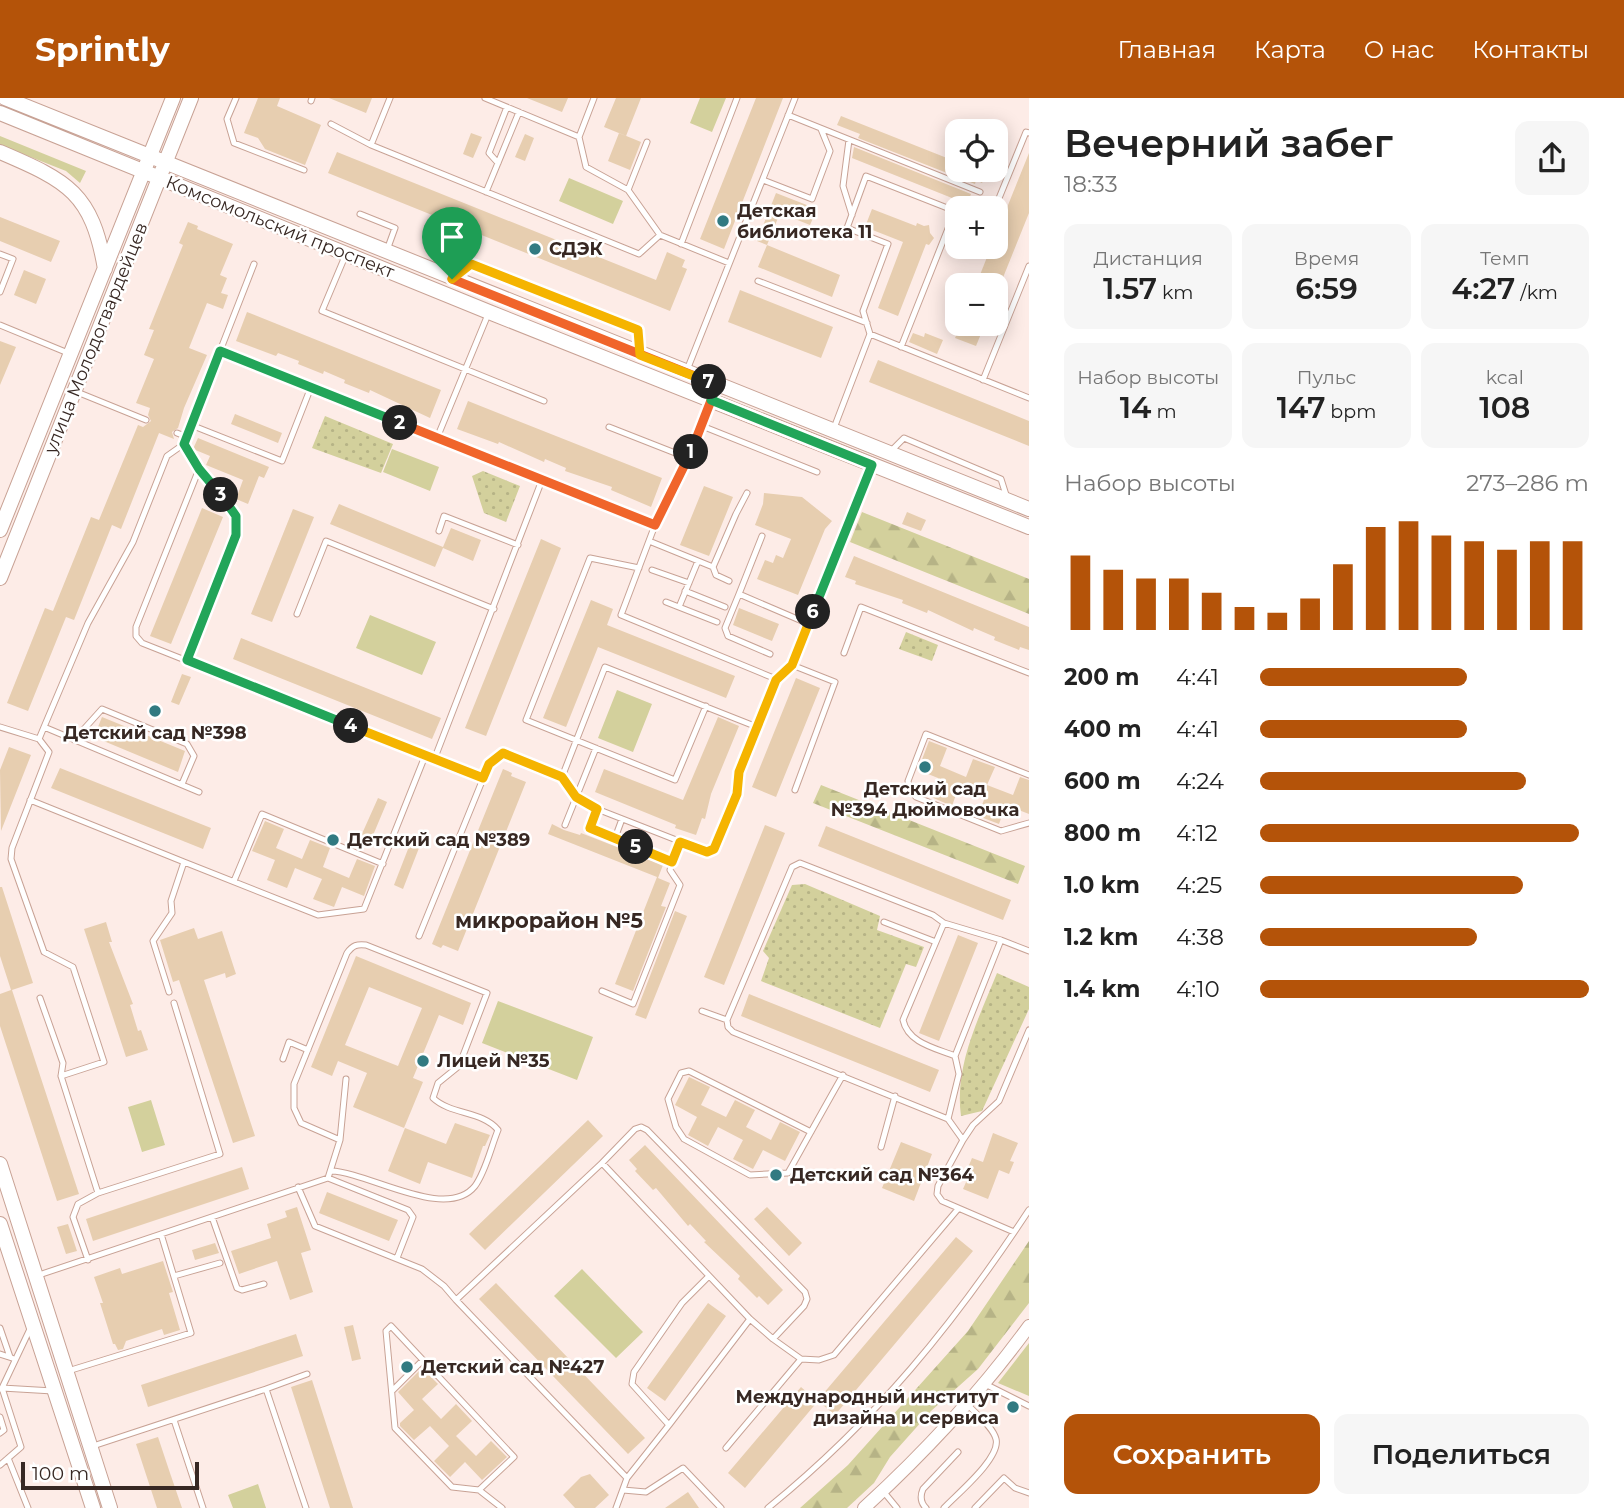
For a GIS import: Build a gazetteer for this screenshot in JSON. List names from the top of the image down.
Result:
{
  "streets": {
    "main road": ["Комсомольский проспект", "улица Молодогвардейцев"]
  },
  "crossings": [
    ["Комсомольский проспект", "улица Молодогвардейцев"]
  ],
  "districts": ["микрорайон №5"],
  "places": [
    "Детская библиотека 11",
    "СДЭК",
    "Детский сад №398",
    "Детский сад №394 Дюймовочка",
    "Детский сад №389",
    "Лицей №35",
    "Детский сад №364",
    "Детский сад №427",
    "Международный институт дизайна и сервиса"
  ],
  "scale_bar": "100 m",
  "page": {
    "header": "Sprintly",
    "nav": [
      "Главная",
      "Карта",
      "О нас",
      "Контакты"
    ],
    "heading": ["Вечерний забег", "18:33"],
    "map_buttons": ["+", "−"],
    "stats": [
      ["Дистанция", "1.57 km"],
      ["Время", "6:59"],
      ["Темп", "4:27 /km"],
      ["Набор высоты", "14 m"],
      ["Пульс", "147 bpm"],
      ["kcal", "108"]
    ],
    "pins": [
      "7",
      "2",
      "1",
      "3",
      "6",
      "4",
      "5"
    ],
    "chart": ["Набор высоты", "273–286 m"],
    "list": [
      {
        "name": "200 m",
        "note": "4:41"
      },
      {
        "name": "400 m",
        "note": "4:41"
      },
      {
        "name": "600 m",
        "note": "4:24"
      },
      {
        "name": "800 m",
        "note": "4:12"
      },
      {
        "name": "1.0 km",
        "note": "4:25"
      },
      {
        "name": "1.2 km",
        "note": "4:38"
      },
      {
        "name": "1.4 km",
        "note": "4:10"
      }
    ],
    "buttons": ["Сохранить", "Поделиться"],
    "scale": "100 m"
  }
}
